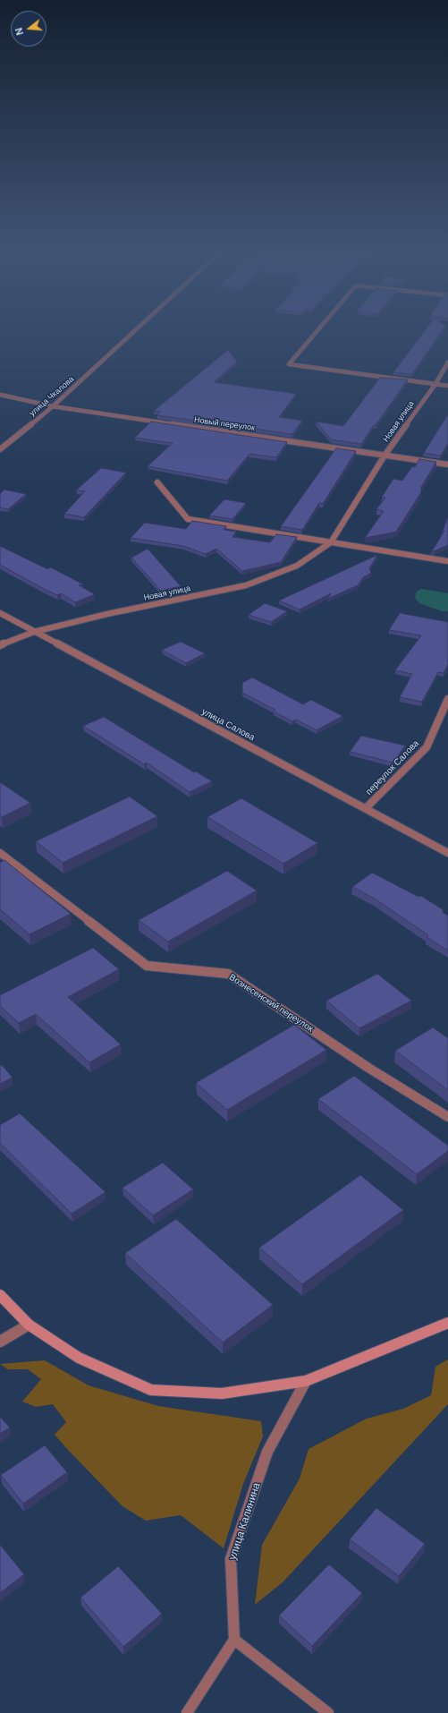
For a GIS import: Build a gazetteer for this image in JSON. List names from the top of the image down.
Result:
{
  "streets": {
    "street": [
      "улица Чкалова",
      "Новая улица",
      "Новый переулок",
      "улица Салова",
      "переулок Салова",
      "Вознесенский переулок",
      "улица Калинина"
    ]
  },
  "crossings": [
    ["улица Чкалова", "Новый переулок"],
    ["Новая улица", "Новый переулок"],
    ["Новая улица", "улица Салова"],
    ["улица Салова", "переулок Салова"]
  ],
  "north": "left"
}
